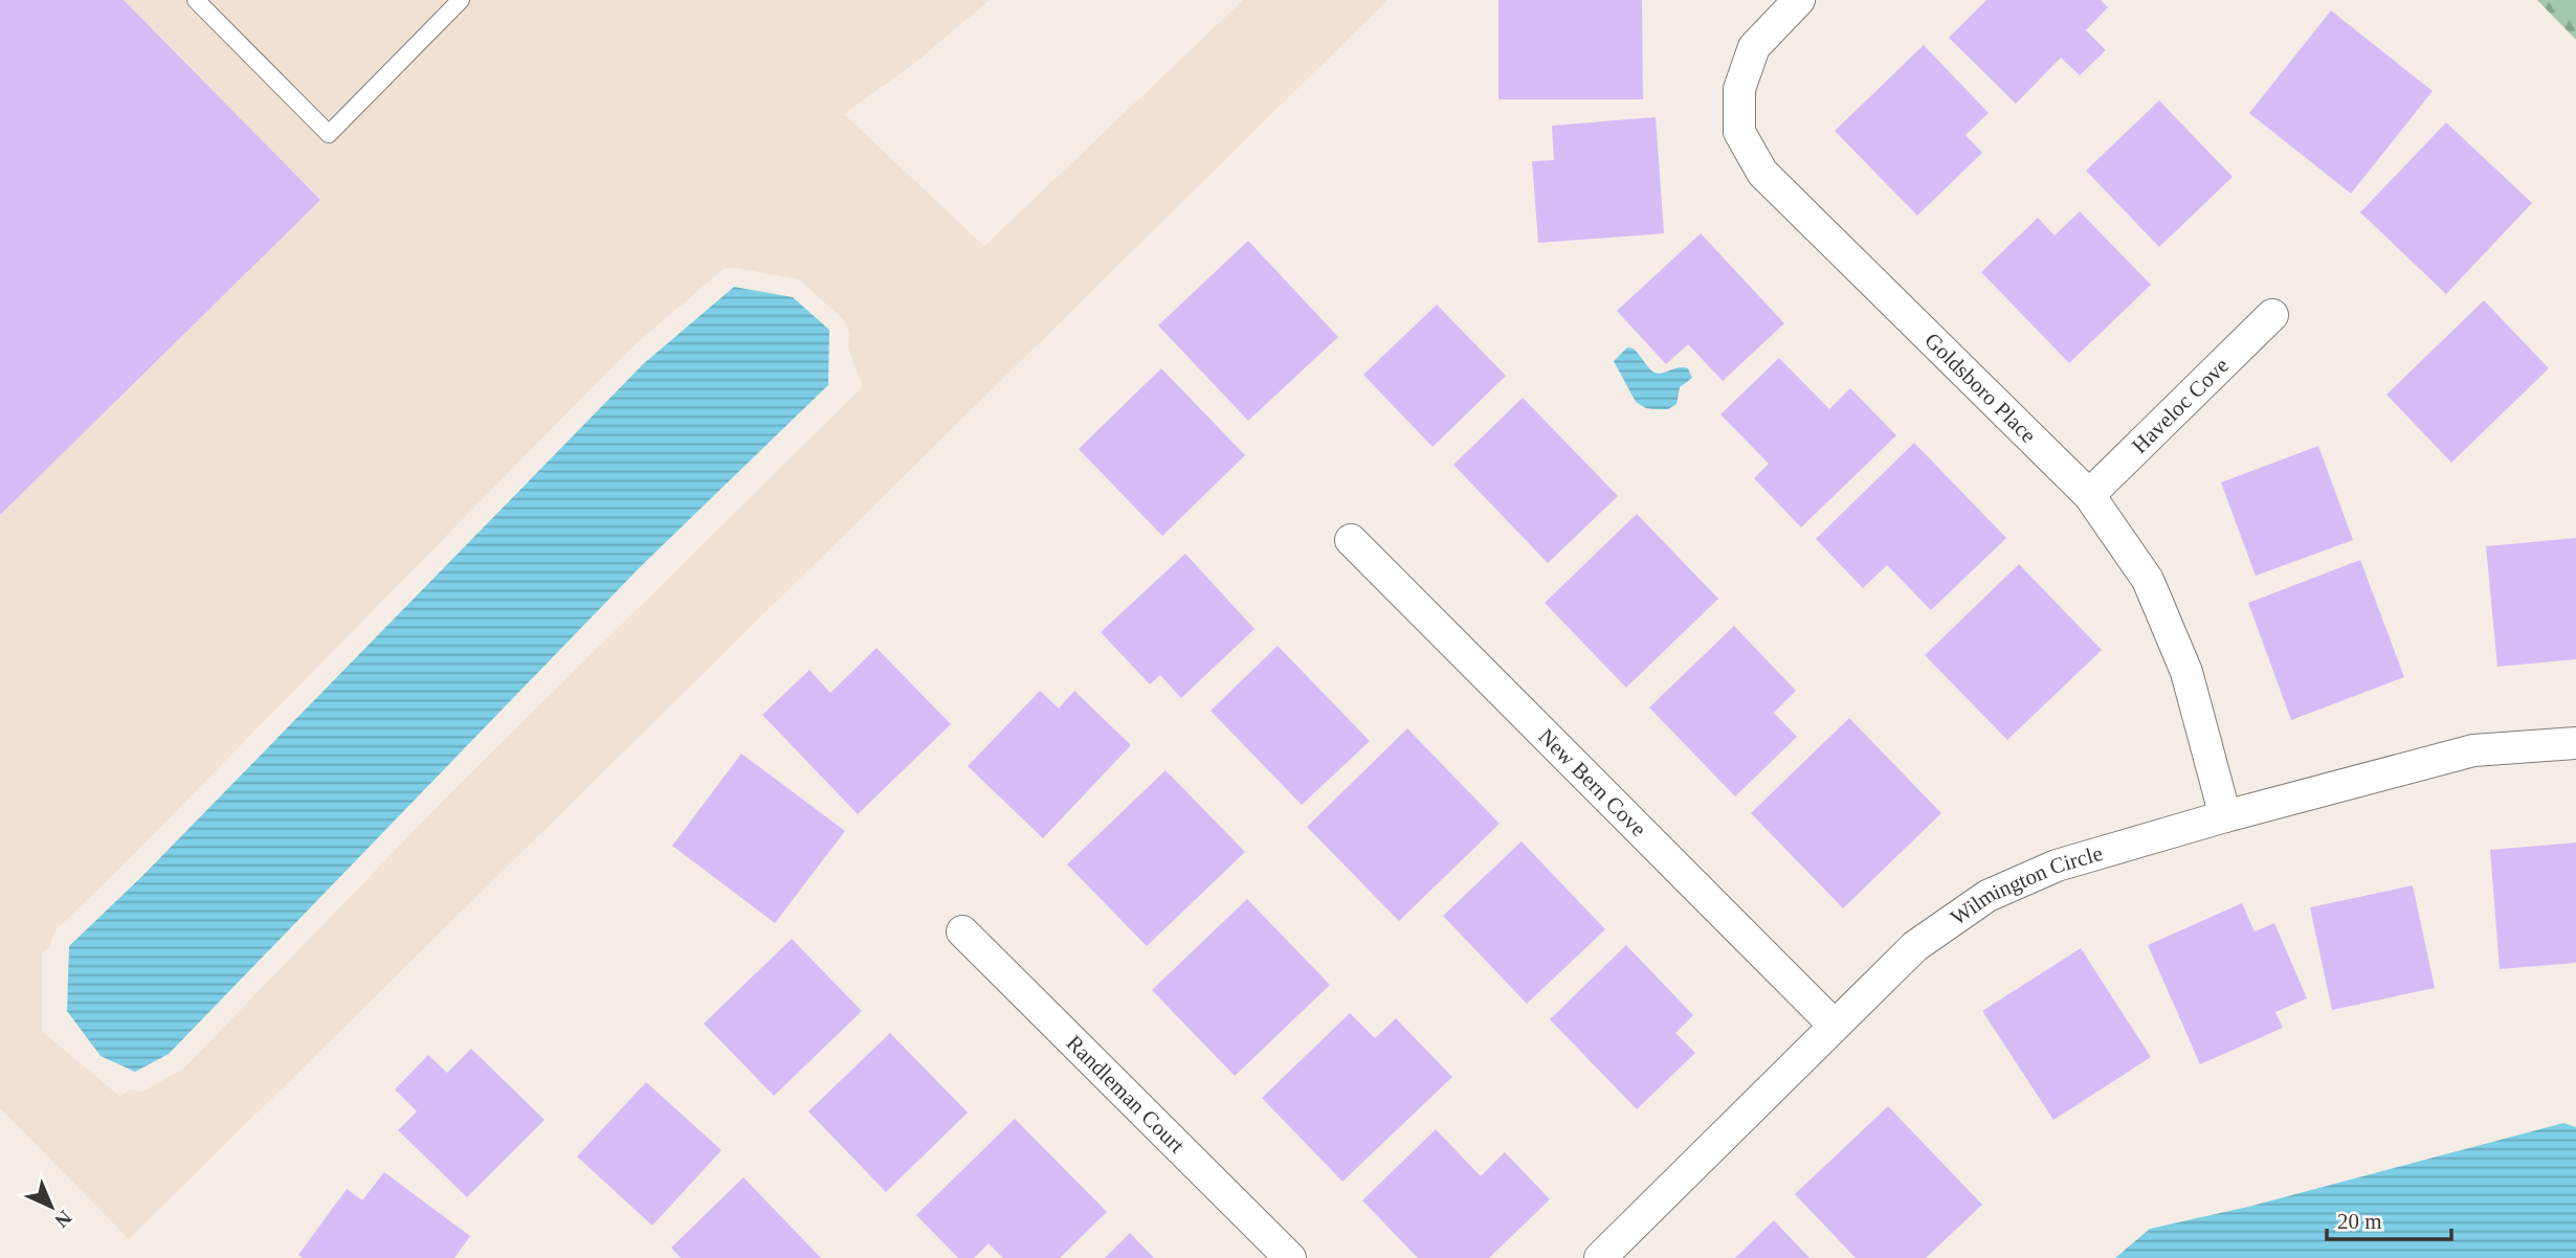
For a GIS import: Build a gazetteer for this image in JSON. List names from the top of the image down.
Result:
{
  "streets": {
    "street": [
      "Goldsboro Place",
      "Haveloc Cove",
      "New Bern Cove",
      "Wilmington Circle",
      "Randleman Court"
    ]
  },
  "crossings": [
    ["Goldsboro Place", "Haveloc Cove"],
    ["Goldsboro Place", "Wilmington Circle"],
    ["New Bern Cove", "Wilmington Circle"]
  ],
  "scale_bar": "20 m",
  "north": "bottom right"
}
